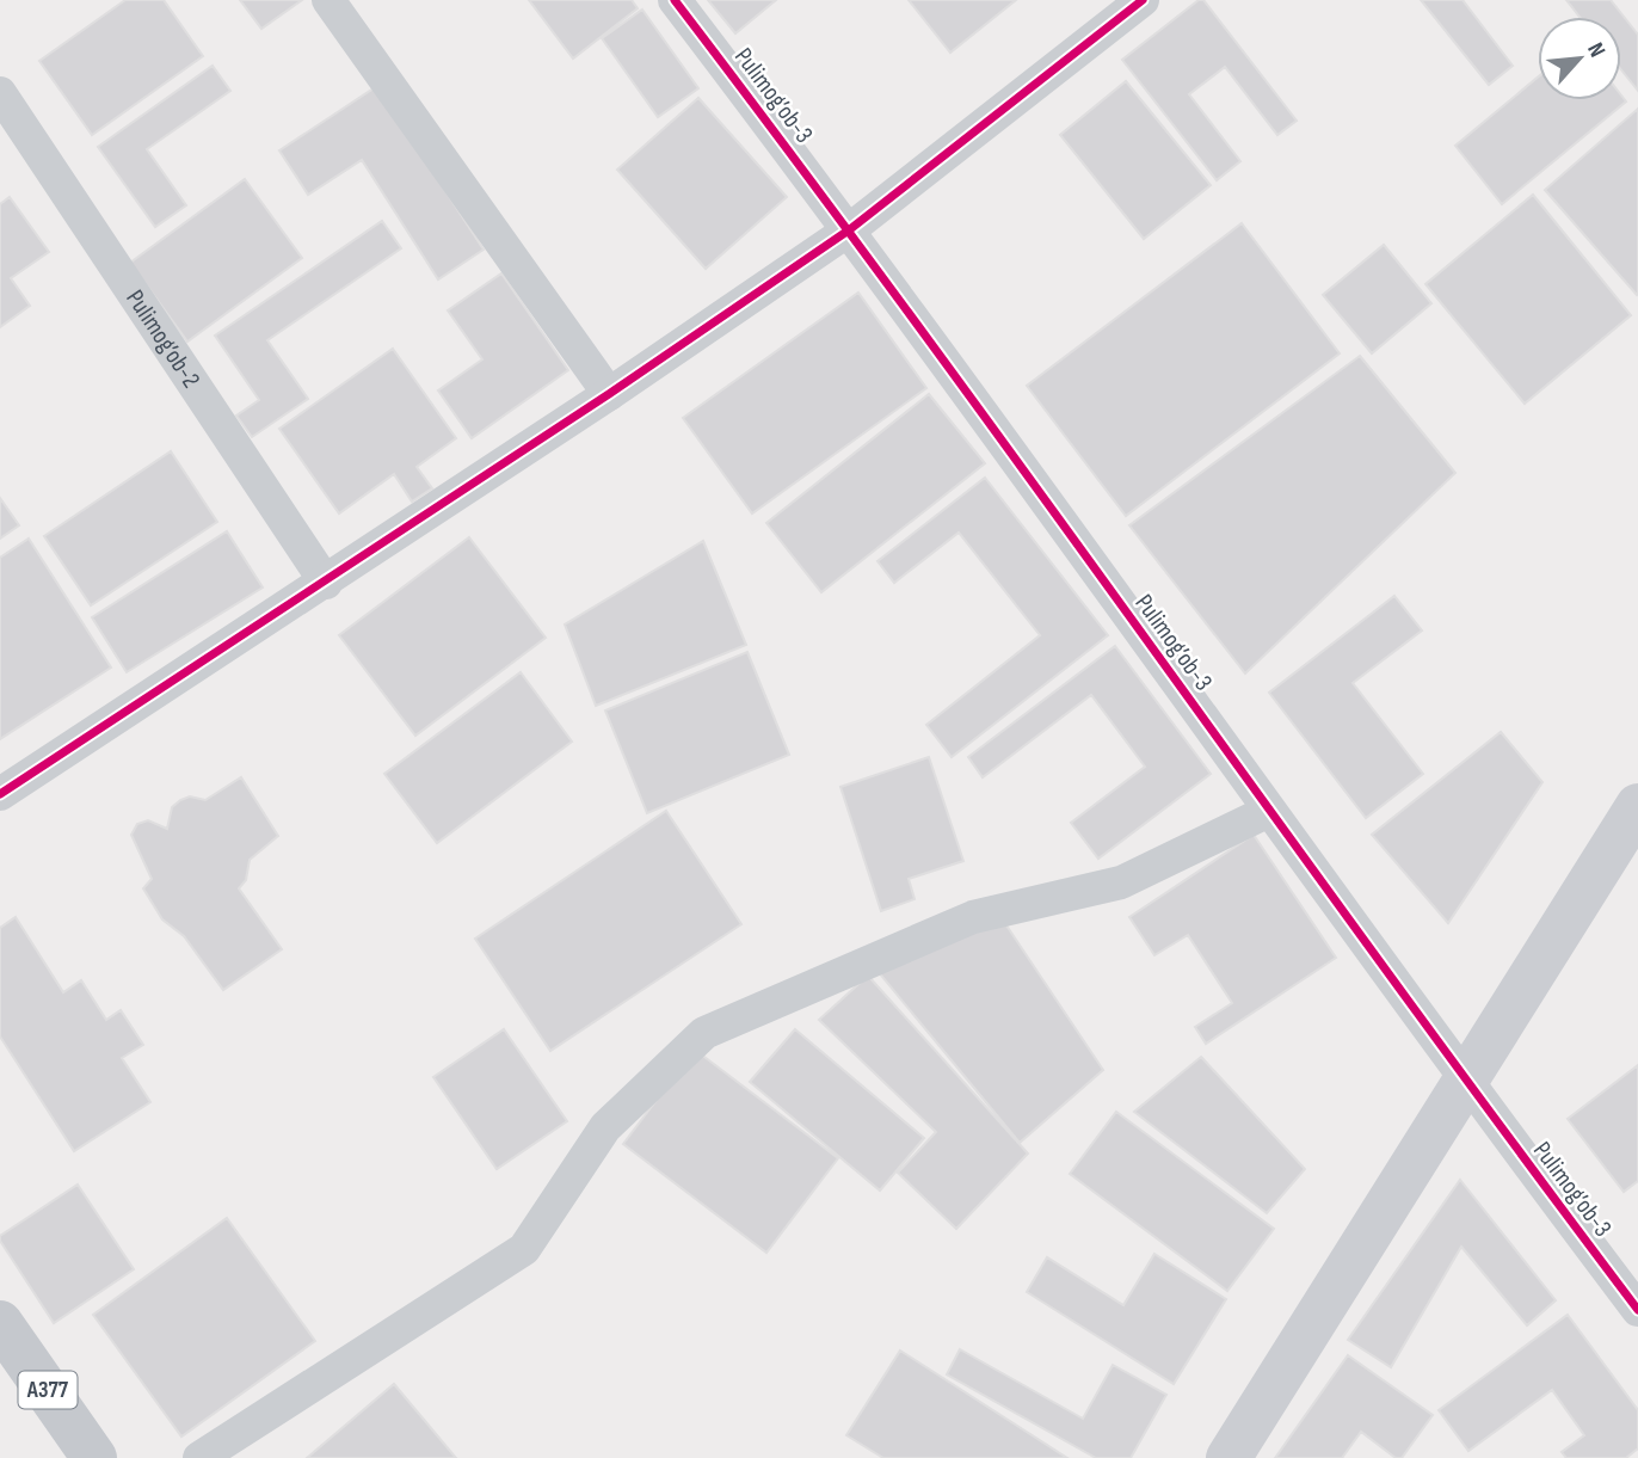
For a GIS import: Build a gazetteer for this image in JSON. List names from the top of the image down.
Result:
{
  "streets": {
    "main road": ["A377"],
    "street": ["Pulimog’ob-3", "Pulimog’ob-2"]
  },
  "north": "top right"
}
